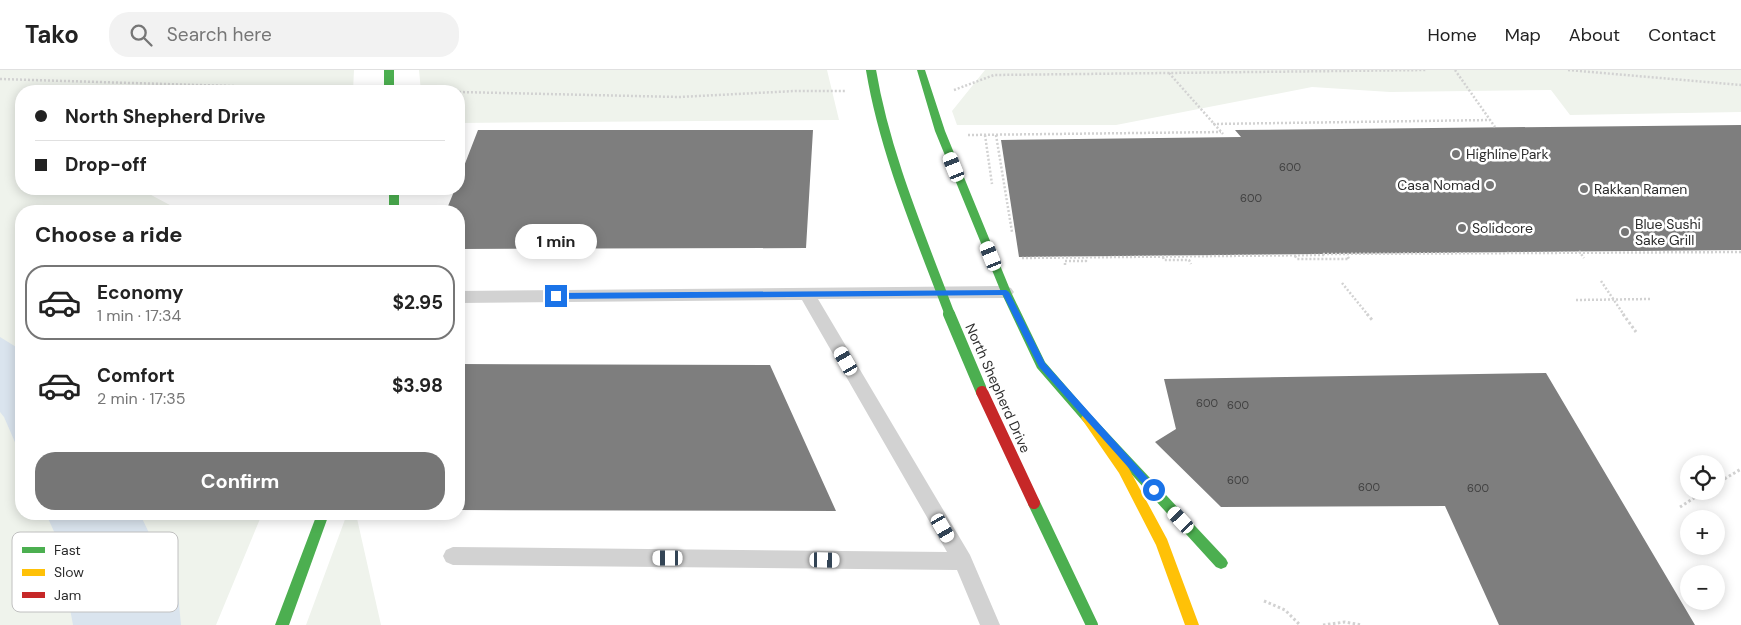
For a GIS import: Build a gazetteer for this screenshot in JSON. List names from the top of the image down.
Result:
{
  "streets": {
    "main road": ["North Shepherd Drive"]
  },
  "places": [
    "Highline Park",
    "Casa Nomad",
    "Rakkan Ramen",
    "Solidcore",
    "Blue Sushi Sake Grill"
  ],
  "house_numbers": [
    "600",
    "600",
    "600",
    "600",
    "600",
    "600",
    "600"
  ],
  "legend": ["Fast", "Slow", "Jam"],
  "page": {
    "header": "Tako",
    "search": "Search here",
    "nav": [
      "Home",
      "Map",
      "About",
      "Contact"
    ],
    "banner": ["North Shepherd Drive", "Drop-off"],
    "heading": "Choose a ride",
    "bubble": "1 min",
    "list": [
      {
        "name": "Economy",
        "note": "1 min · 17:34",
        "value": "$2.95"
      },
      {
        "name": "Comfort",
        "note": "2 min · 17:35",
        "value": "$3.98"
      }
    ],
    "buttons": "Confirm",
    "map_buttons": ["+", "−"]
  }
}
